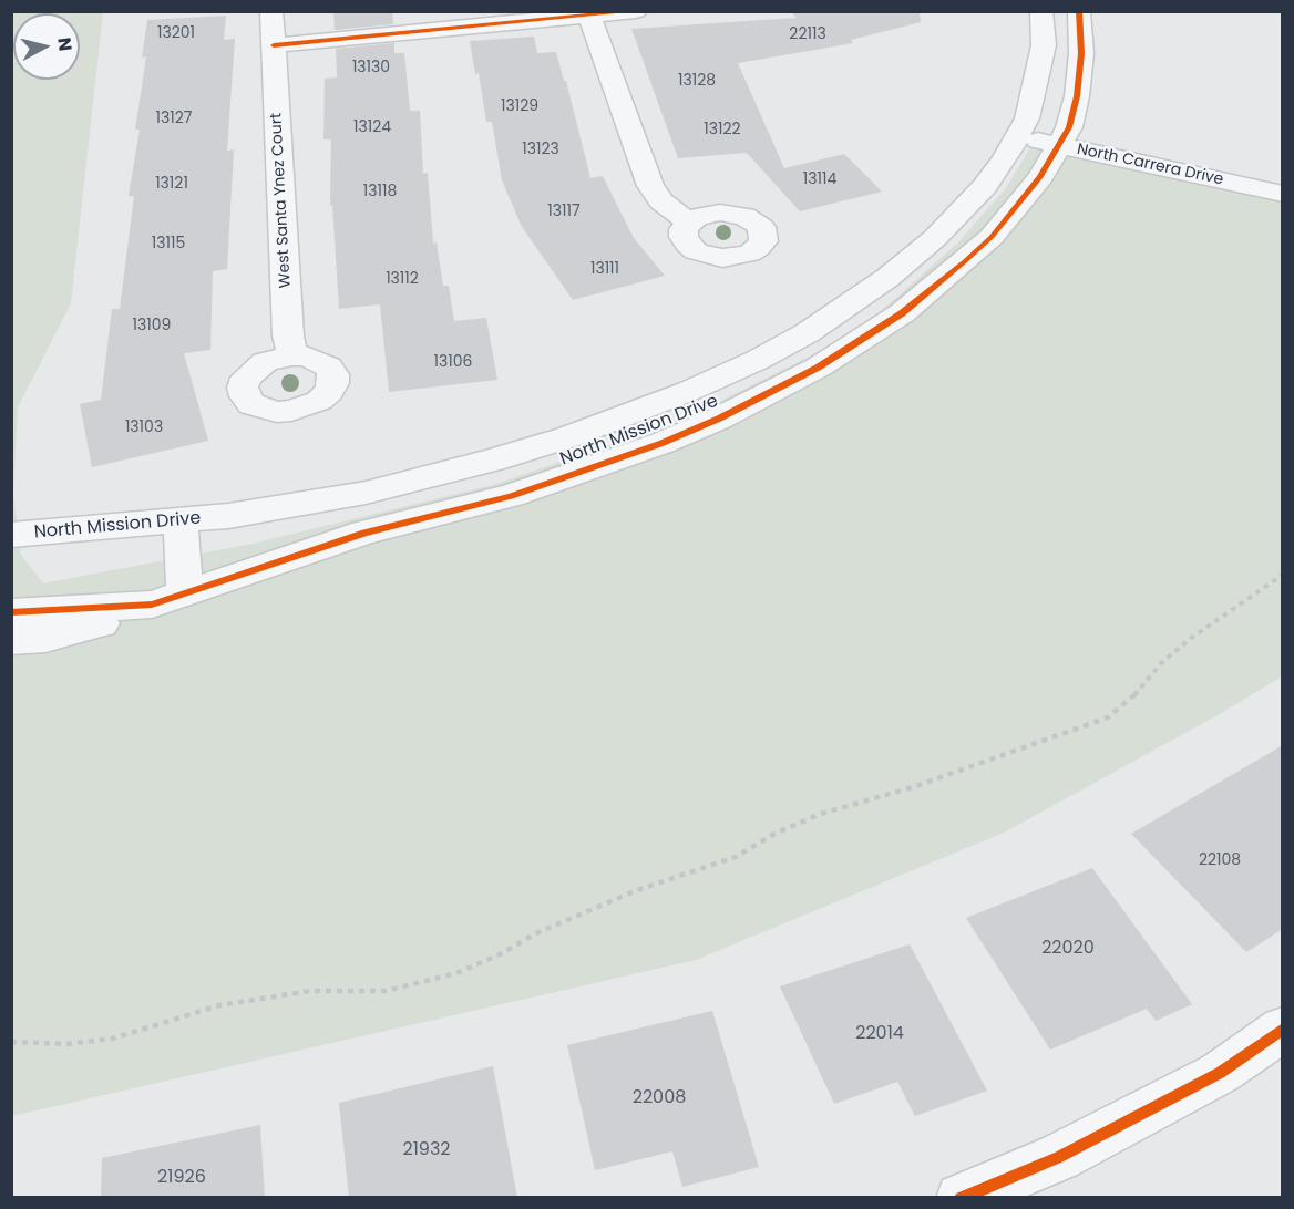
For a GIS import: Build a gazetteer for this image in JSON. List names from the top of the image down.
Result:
{
  "streets": {
    "street": ["North Carrera Drive", "West Santa Ynez Court", "North Mission Drive"]
  },
  "crossings": [
    ["North Carrera Drive", "North Mission Drive"]
  ],
  "house_numbers": [
    "13201",
    "22113",
    "13130",
    "13128",
    "13129",
    "13127",
    "13124",
    "13122",
    "13123",
    "13114",
    "13121",
    "13118",
    "13117",
    "13115",
    "13111",
    "13112",
    "13109",
    "13106",
    "13103",
    "22108",
    "22020",
    "22014",
    "22008",
    "21932",
    "21926"
  ],
  "north": "right"
}
